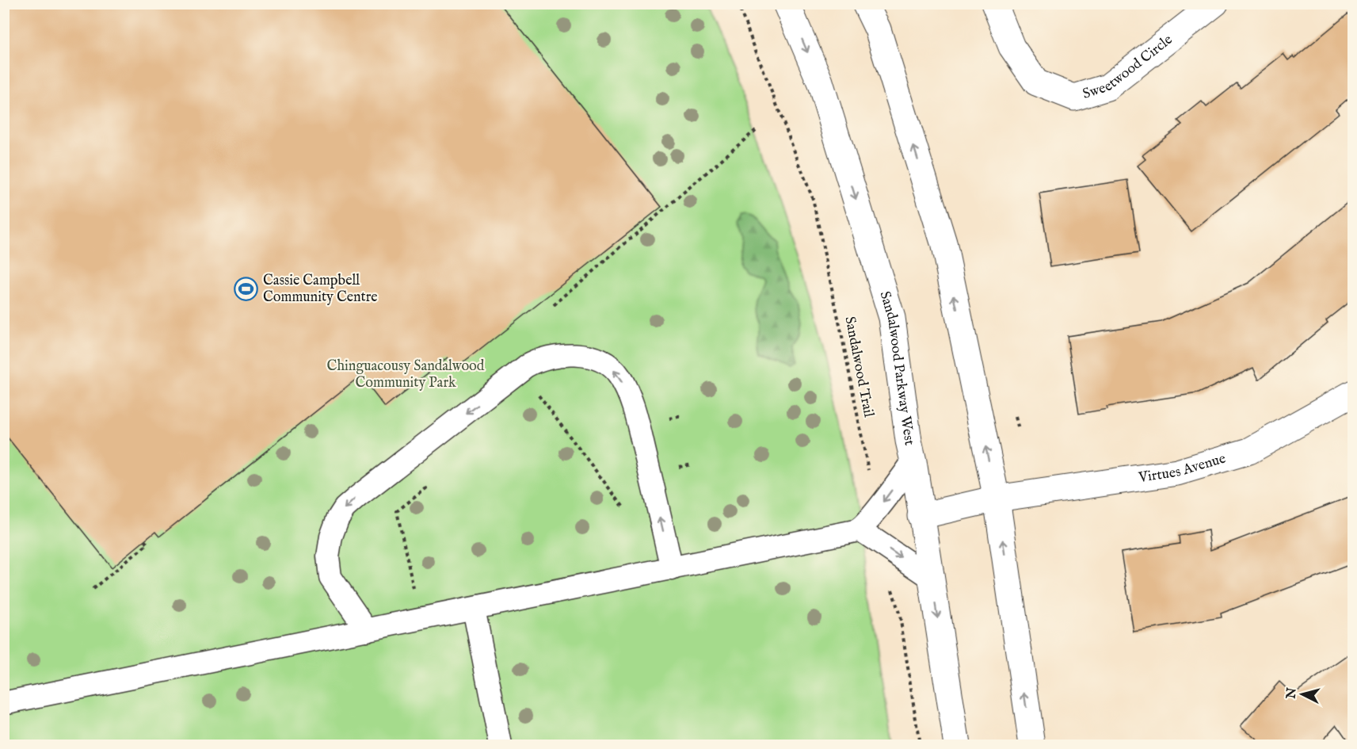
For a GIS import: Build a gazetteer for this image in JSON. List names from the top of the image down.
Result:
{
  "streets": {
    "main road": ["Sweetwood Circle", "Sandalwood Parkway West", "Virtues Avenue"],
    "path": ["Sandalwood Trail"]
  },
  "crossings": [
    ["Sandalwood Parkway West", "Virtues Avenue"]
  ],
  "parks": ["Chinguacousy Sandalwood Community Park"],
  "places": {
    "sports": ["Cassie Campbell Community Centre"]
  },
  "north": "left"
}
